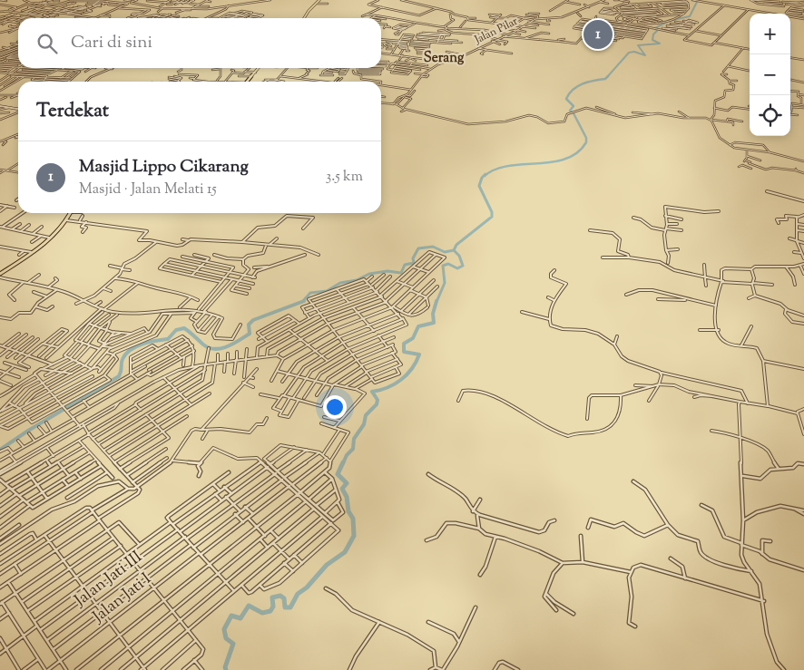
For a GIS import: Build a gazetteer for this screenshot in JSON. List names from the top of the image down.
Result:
{
  "streets": {
    "street": ["Jalan Pilar", "Jalan Jati III", "Jalan Jati I"]
  },
  "districts": ["Serang"],
  "page": {
    "map_buttons": ["+", "−"],
    "pins": "1",
    "search": "Cari di sini",
    "heading": "Terdekat",
    "list": [
      {
        "mark": "1",
        "name": "Masjid Lippo Cikarang",
        "note": "Masjid · Jalan Melati 15",
        "value": "3.5 km"
      }
    ]
  }
}
